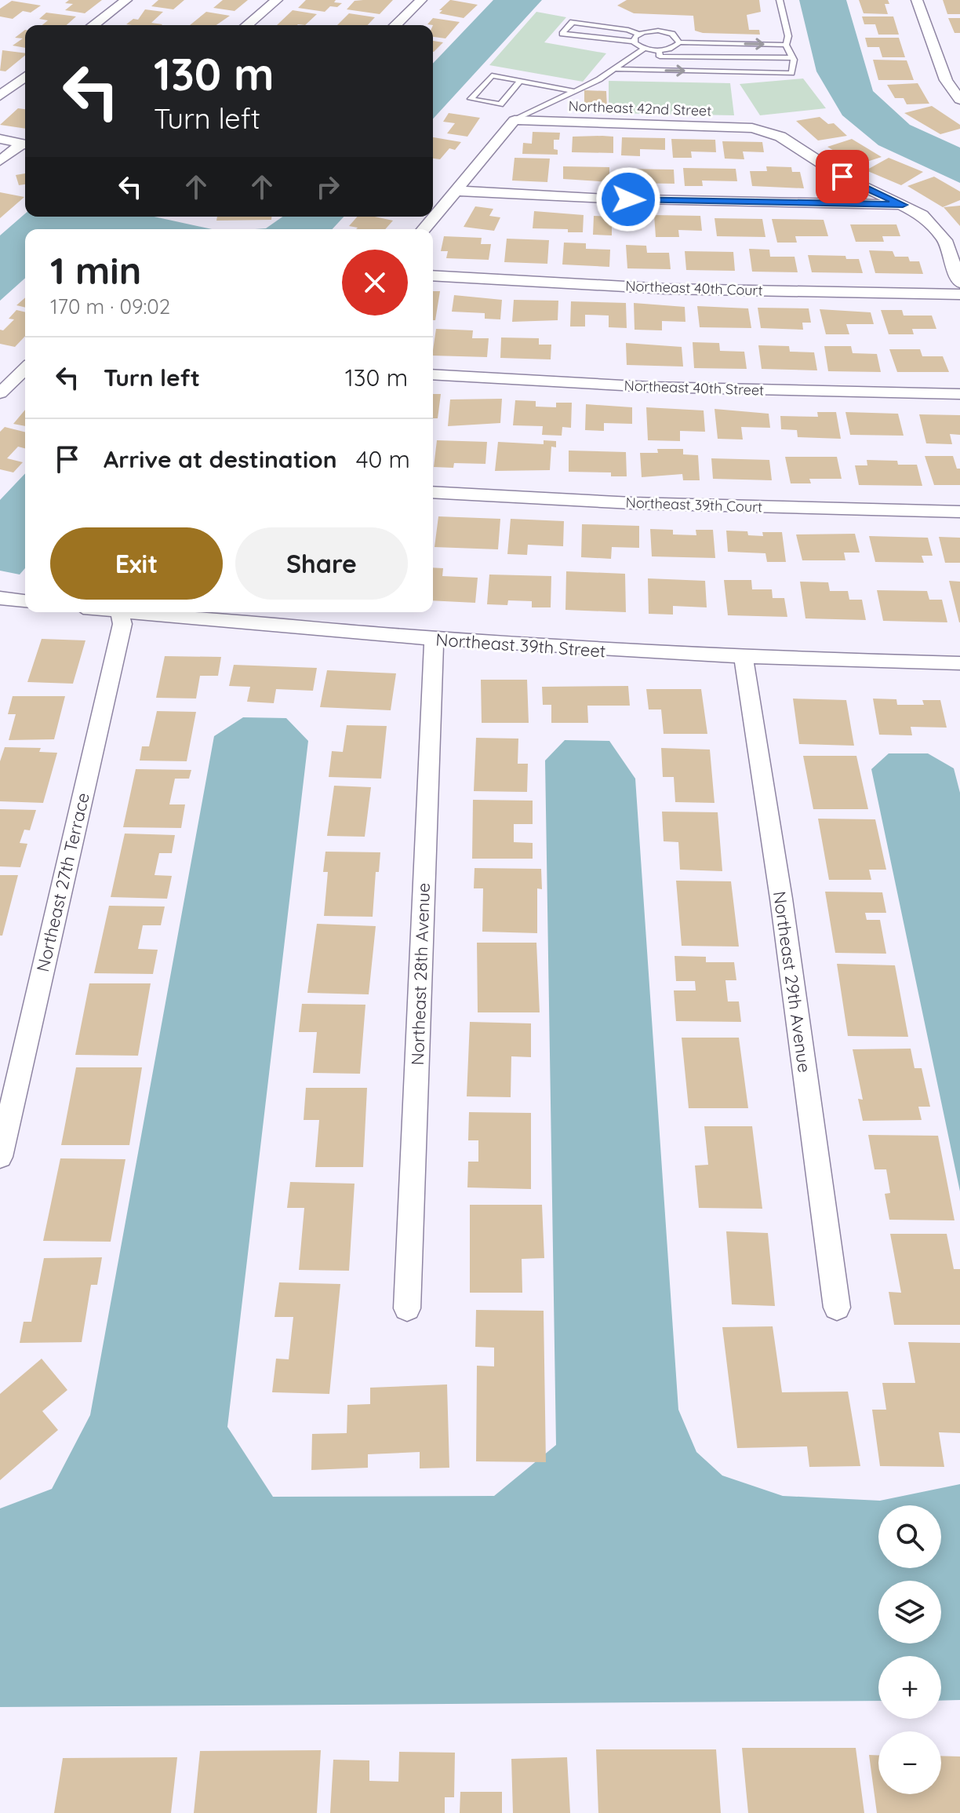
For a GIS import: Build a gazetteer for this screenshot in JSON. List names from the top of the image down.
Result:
{
  "streets": {
    "street": [
      "Northeast 42nd Street",
      "Northeast 40th Court",
      "Northeast 40th Street",
      "Northeast 39th Court",
      "Northeast 39th Street",
      "Northeast 27th Terrace",
      "Northeast 28th Avenue",
      "Northeast 29th Avenue"
    ]
  },
  "crossings": [
    ["Northeast 39th Street", "Northeast 28th Avenue"],
    ["Northeast 39th Street", "Northeast 29th Avenue"]
  ],
  "page": {
    "turn": ["130 m", "Turn left"],
    "heading": ["1 min", "170 m · 09:02"],
    "list": [
      {
        "name": "Turn left",
        "value": "130 m"
      },
      {
        "name": "Arrive at destination",
        "value": "40 m"
      }
    ],
    "buttons": ["Exit", "Share"],
    "map_buttons": ["+", "−"]
  }
}
